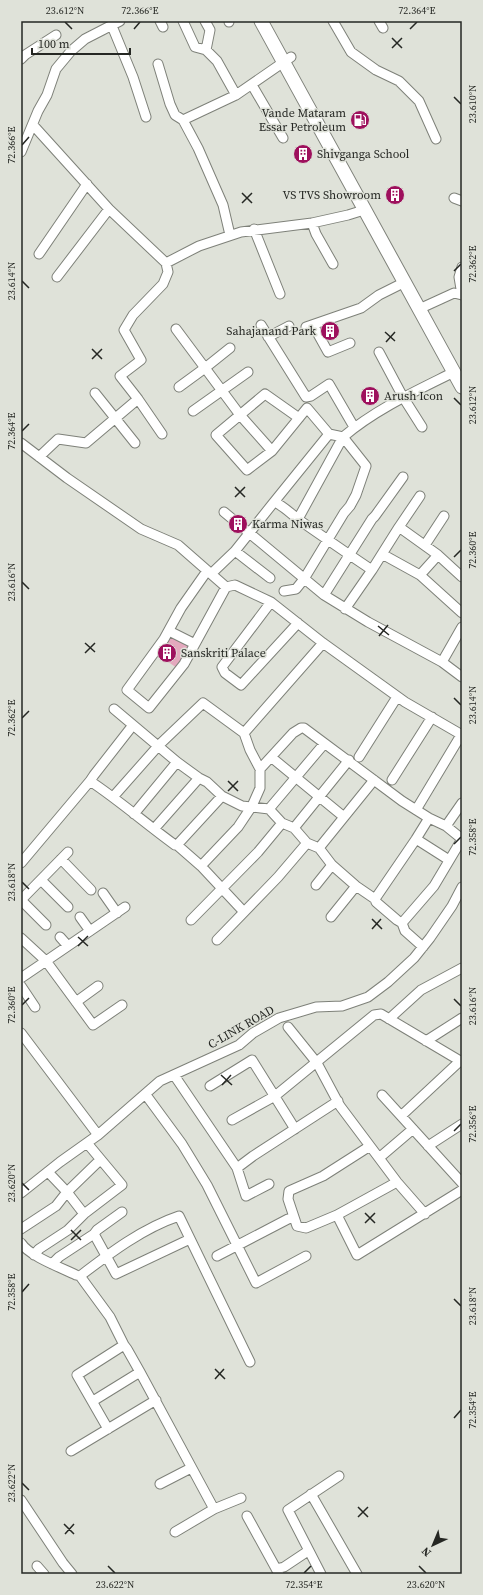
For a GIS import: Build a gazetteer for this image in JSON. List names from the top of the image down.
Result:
{
  "streets": {
    "street": ["C-LINK ROAD"]
  },
  "places": {
    "fuel station": ["Vande Mataram Essar Petroleum"],
    "building": [
      "Shivganga School",
      "VS TVS Showroom",
      "Sahajanand Park",
      "Arush Icon",
      "Karma Niwas",
      "Sanskriti Palace"
    ]
  },
  "scale_bar": "100 m",
  "north": "bottom left",
  "coordinates": [
    "23.612°N",
    "72.366°E",
    "72.364°E",
    "23.610°N",
    "72.362°E",
    "23.614°N",
    "72.360°E",
    "23.616°N",
    "72.358°E",
    "23.618°N",
    "72.356°E",
    "23.620°N",
    "72.354°E",
    "23.622°N"
  ]
}
